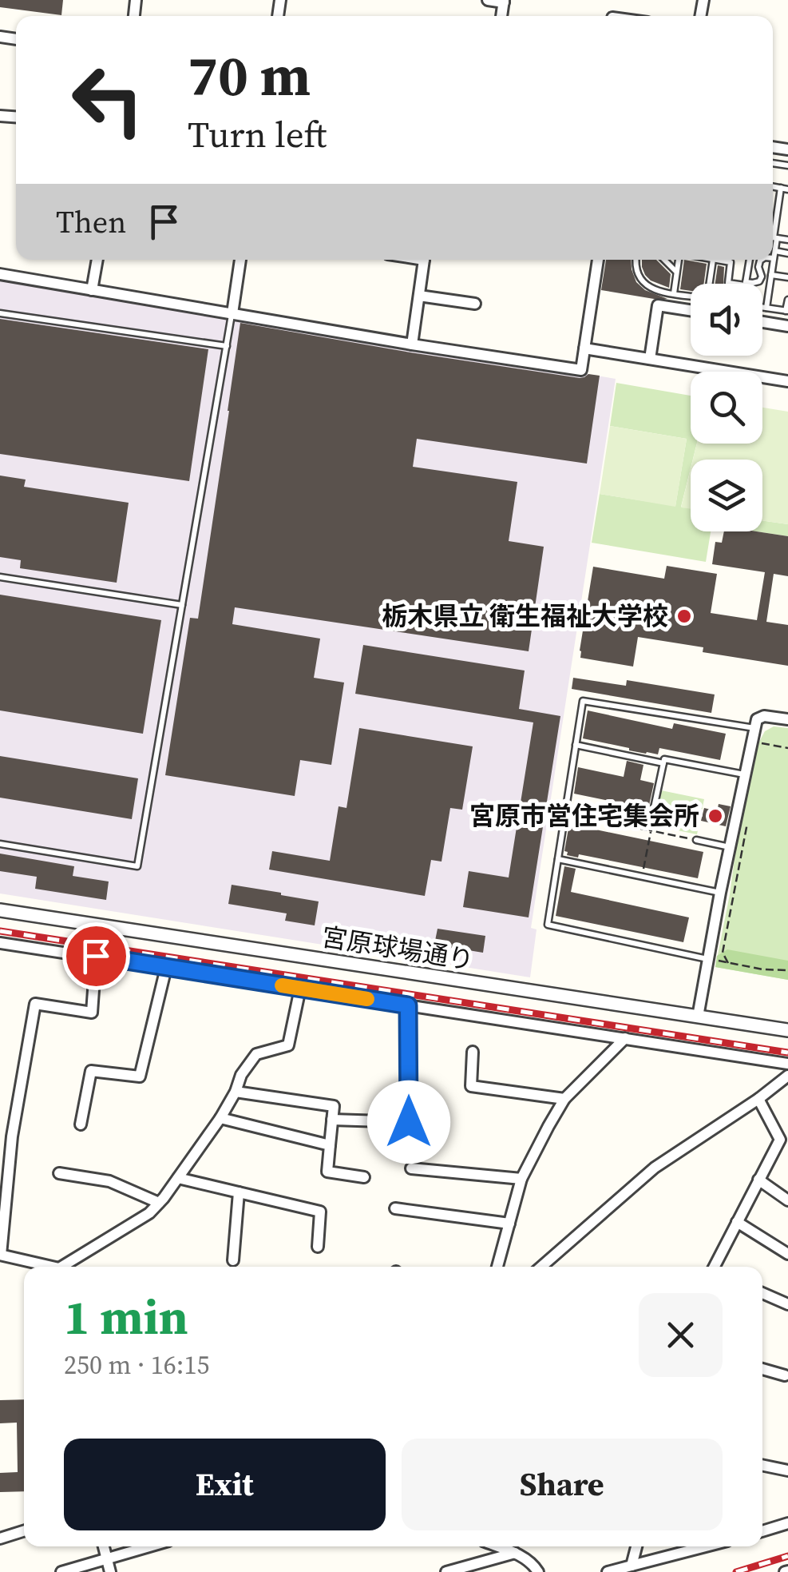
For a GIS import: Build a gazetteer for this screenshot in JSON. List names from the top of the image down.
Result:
{
  "streets": {
    "street": ["宮原球場通り"]
  },
  "places": ["栃木県立 衛生福祉大学校", "宮原市営住宅集会所"],
  "page": {
    "turn": ["70 m", "Turn left"],
    "then": "Then",
    "heading": ["1 min", "250 m · 16:15"],
    "buttons": ["Exit", "Share"]
  }
}
